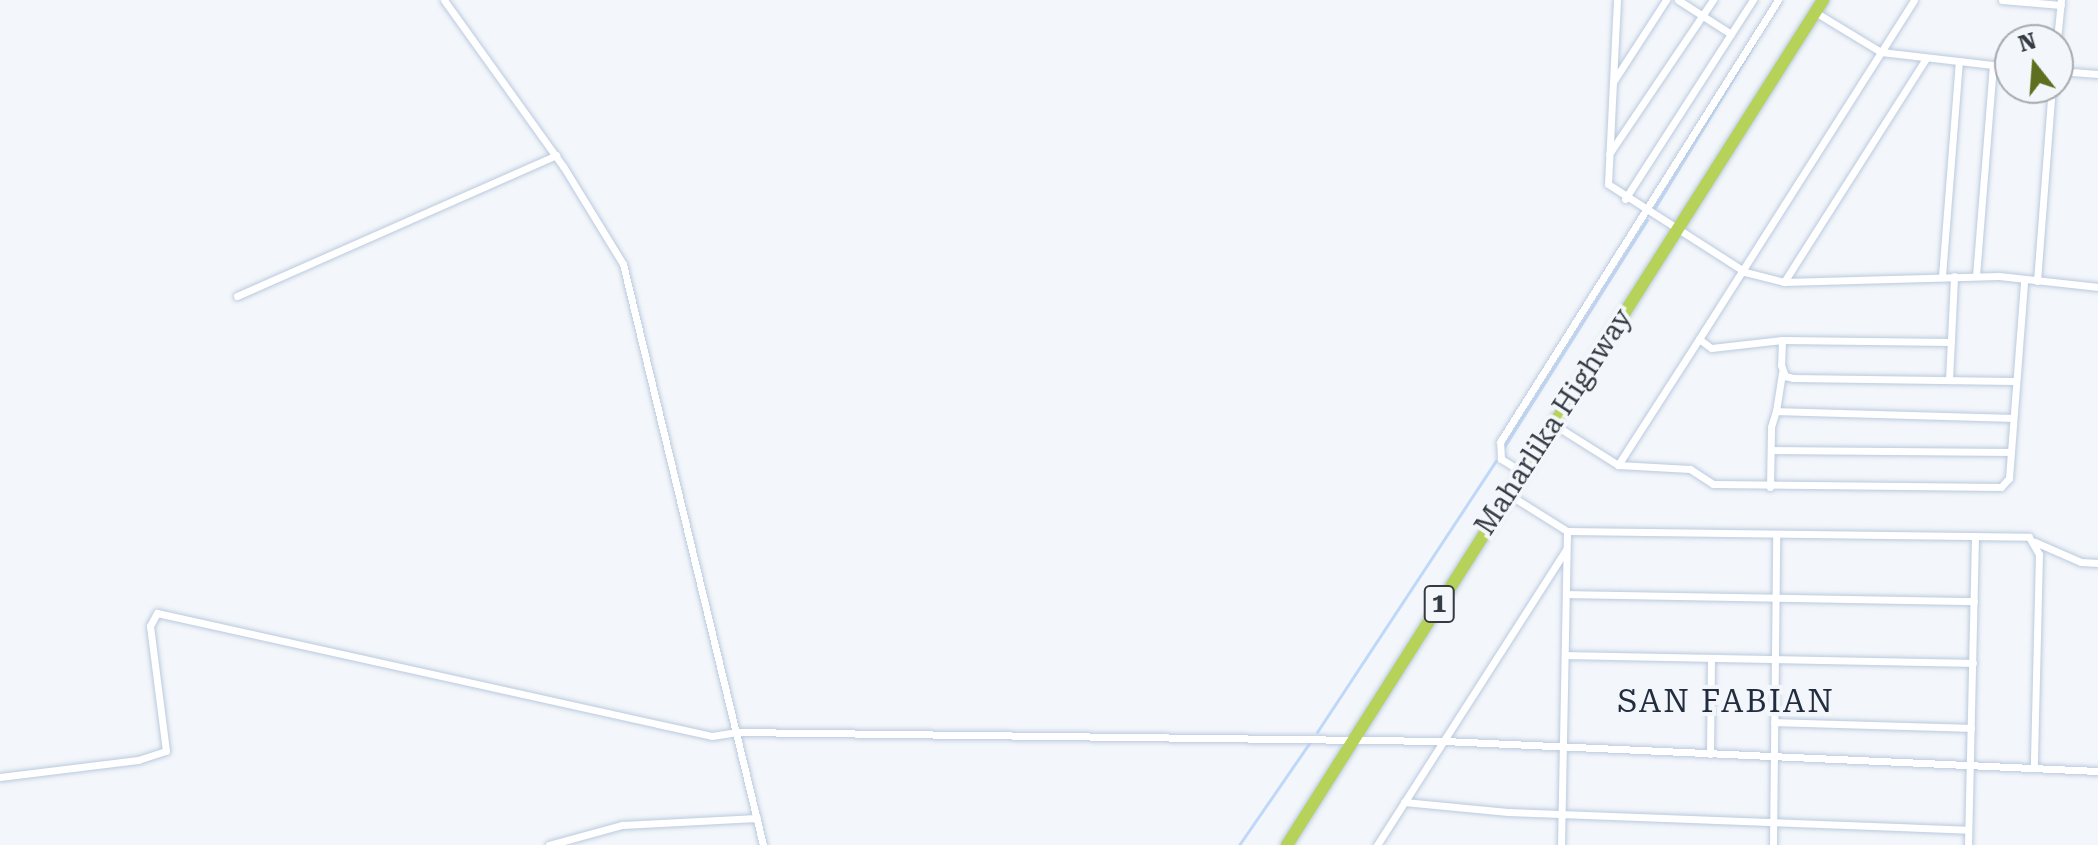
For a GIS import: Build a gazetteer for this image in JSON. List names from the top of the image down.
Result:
{
  "streets": {
    "highway": ["Maharlika Highway", "1"]
  },
  "districts": ["SAN FABIAN"],
  "north": "top"
}
